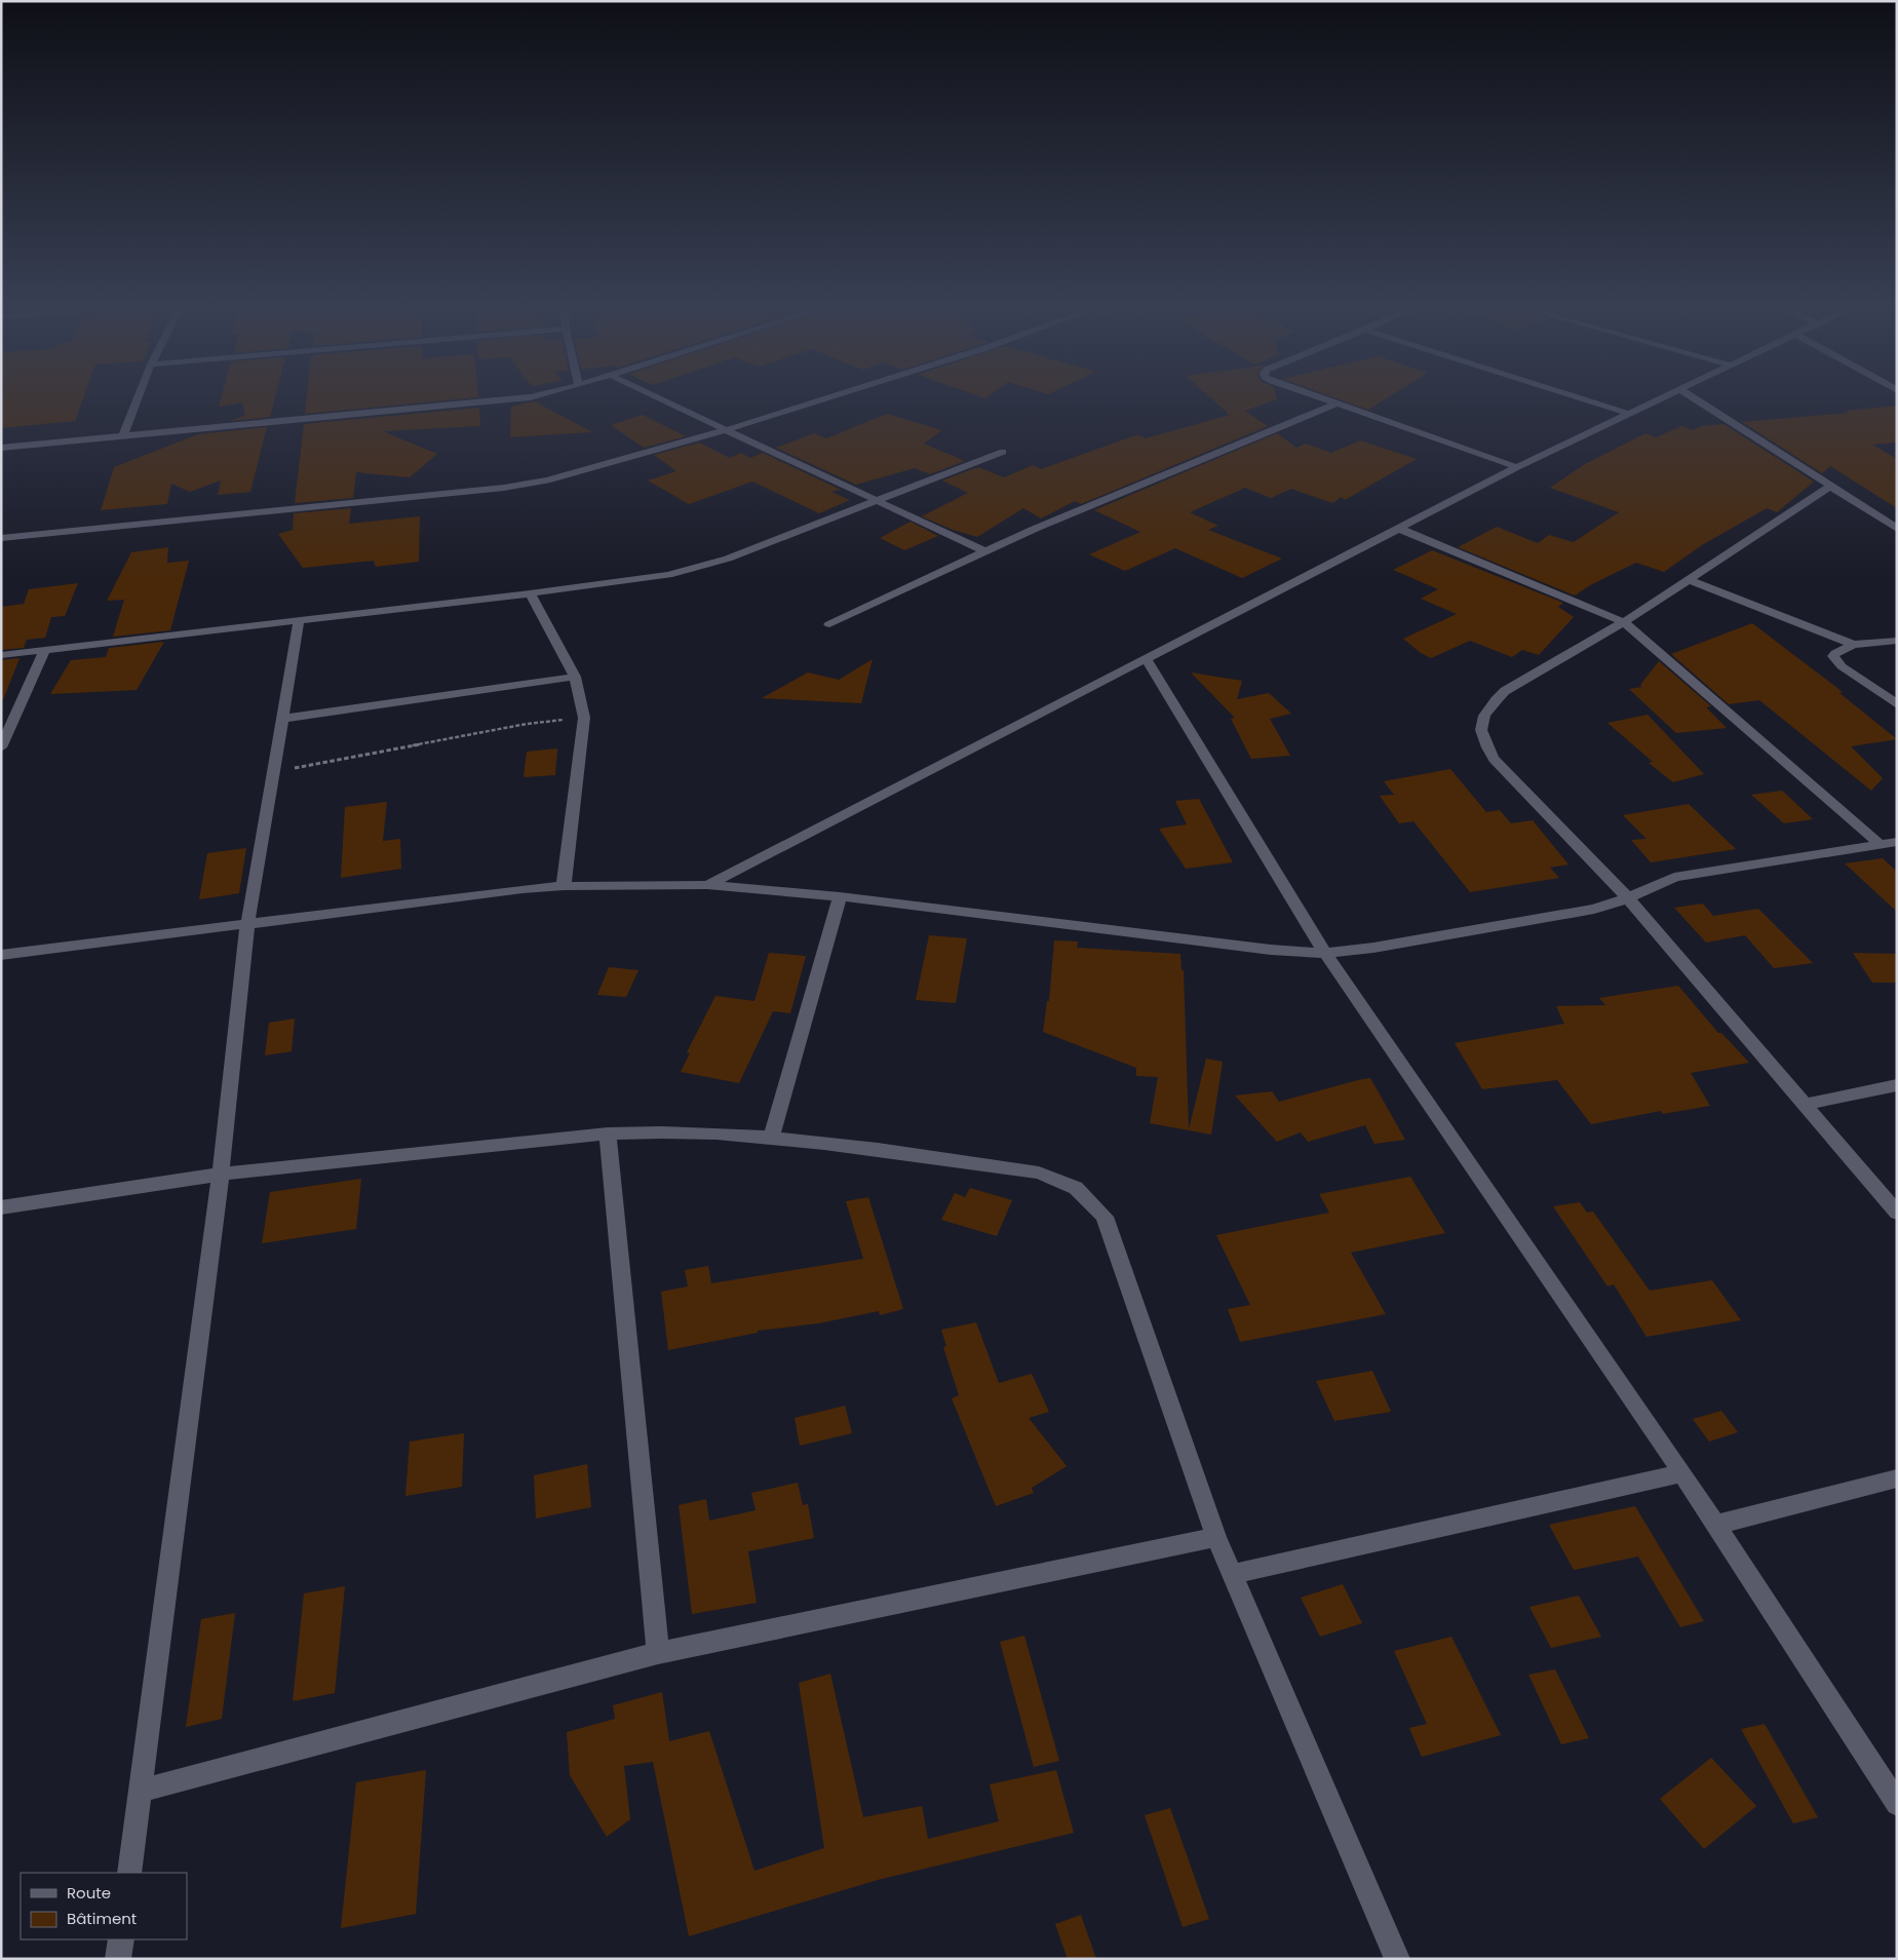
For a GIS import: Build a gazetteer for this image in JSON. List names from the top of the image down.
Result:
{
  "legend": ["Route", "Bâtiment"]
}
